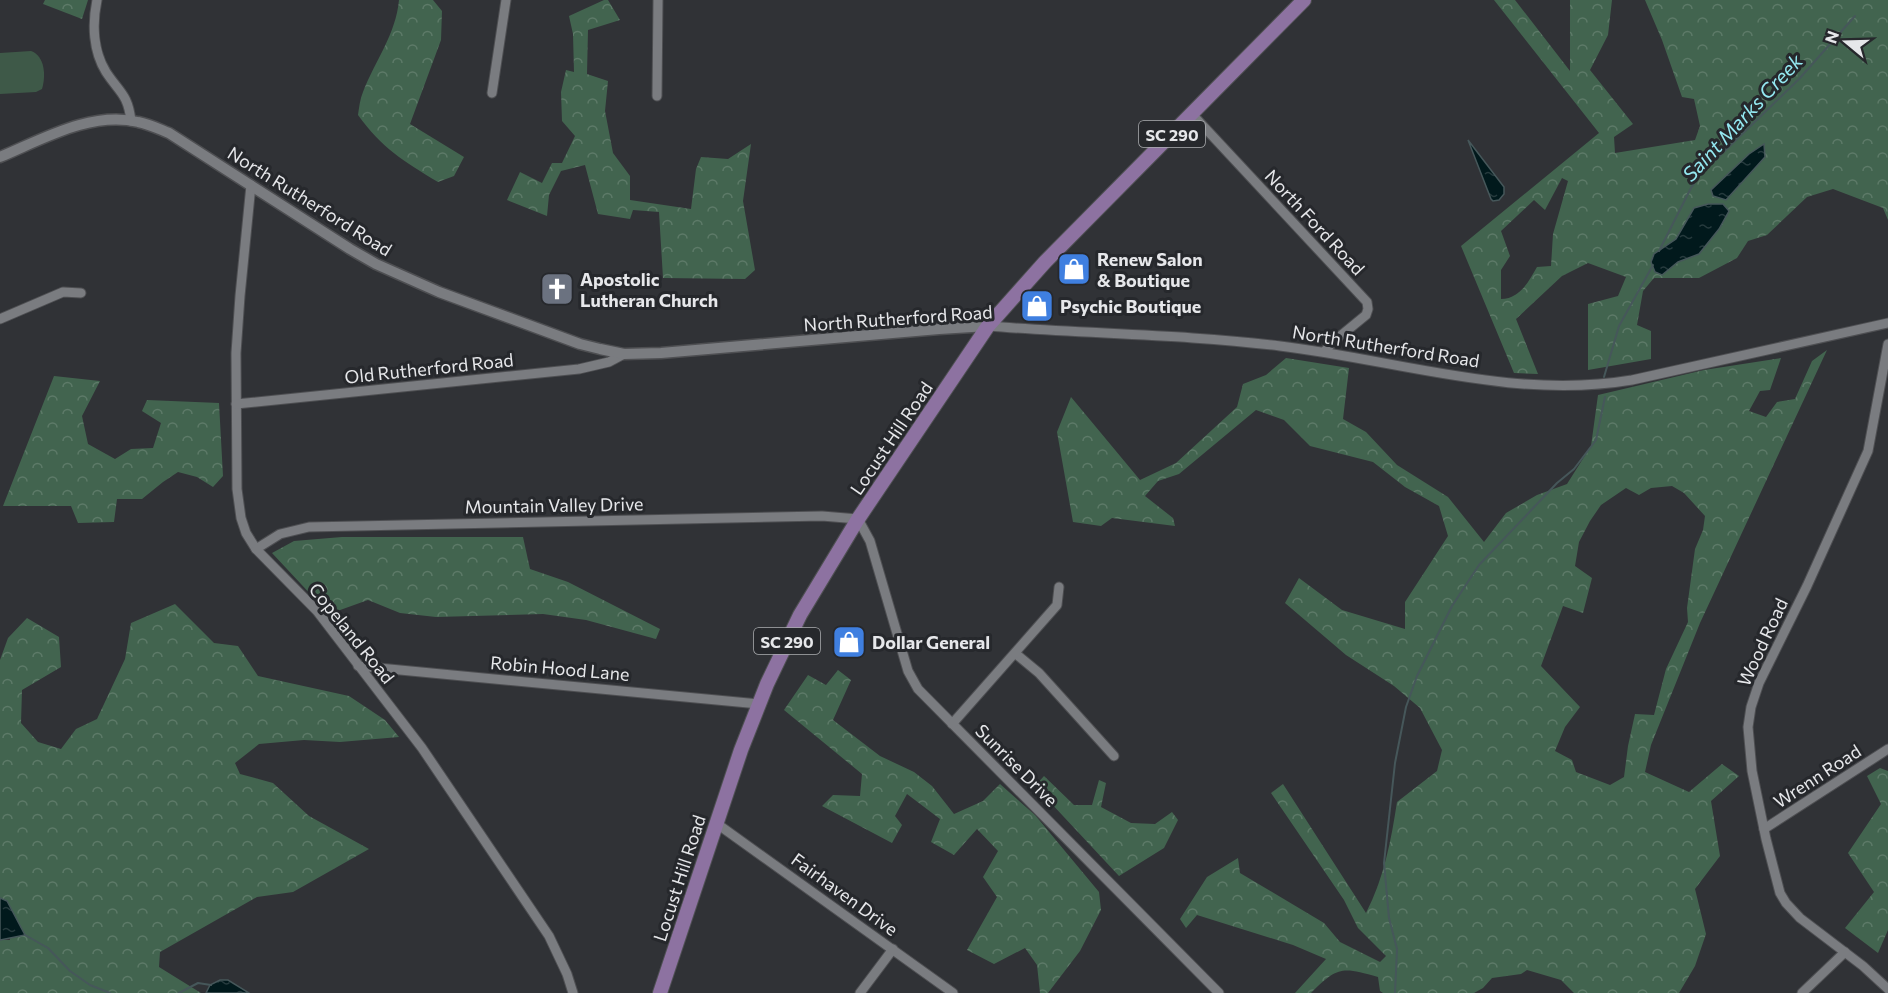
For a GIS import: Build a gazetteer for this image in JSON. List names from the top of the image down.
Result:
{
  "streets": {
    "main road": ["SC 290", "Locust Hill Road"],
    "street": [
      "North Rutherford Road",
      "North Ford Road",
      "Old Rutherford Road",
      "Mountain Valley Drive",
      "Copeland Road",
      "Wood Road",
      "Robin Hood Lane",
      "Sunrise Drive",
      "Wrenn Road",
      "Fairhaven Drive"
    ]
  },
  "crossings": [
    ["North Rutherford Road", "North Ford Road"],
    ["North Rutherford Road", "Old Rutherford Road"],
    ["North Rutherford Road", "Locust Hill Road"],
    ["North Rutherford Road", "Copeland Road"],
    ["North Ford Road", "Locust Hill Road"],
    ["Old Rutherford Road", "Copeland Road"],
    ["Locust Hill Road", "Mountain Valley Drive"],
    ["Locust Hill Road", "Robin Hood Lane"],
    ["Locust Hill Road", "Sunrise Drive"],
    ["Locust Hill Road", "Fairhaven Drive"],
    ["Mountain Valley Drive", "Copeland Road"],
    ["Mountain Valley Drive", "Sunrise Drive"],
    ["Copeland Road", "Robin Hood Lane"],
    ["Wood Road", "Wrenn Road"]
  ],
  "water": ["Saint Marks Creek"],
  "places": {
    "shop": ["Renew Salon & Boutique", "Psychic Boutique", "Dollar General"],
    "church": ["Apostolic Lutheran Church"]
  },
  "north": "left"
}
